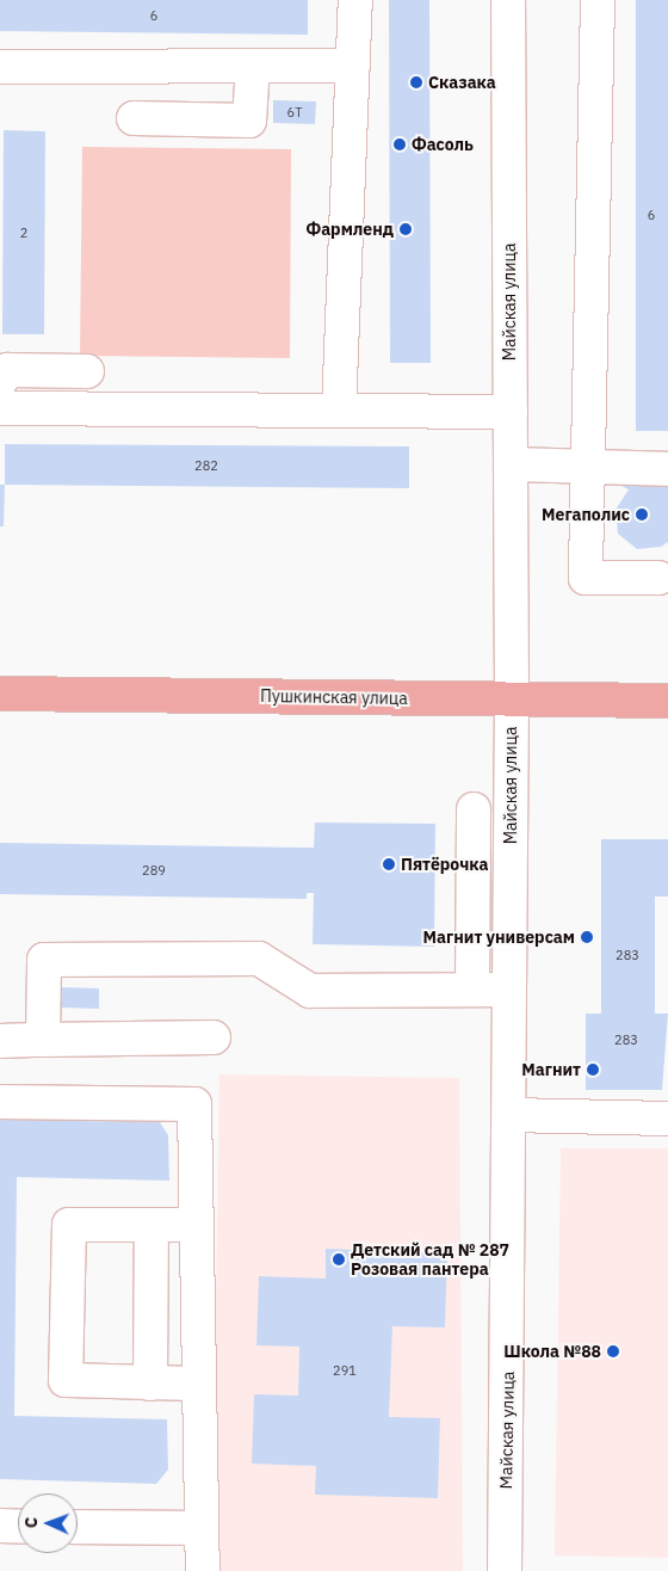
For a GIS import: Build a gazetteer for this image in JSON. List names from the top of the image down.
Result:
{
  "streets": {
    "main road": ["Пушкинская улица"],
    "street": ["Майская улица"]
  },
  "crossings": [
    ["Майская улица", "Пушкинская улица"]
  ],
  "places": [
    "Сказака",
    "Фасоль",
    "Фармленд",
    "Мегаполис",
    "Пятёрочка",
    "Магнит универсам",
    "Магнит",
    "Детский сад № 287 Розовая пантера",
    "Школа №88"
  ],
  "house_numbers": [
    "6",
    "6Т",
    "6",
    "2",
    "282",
    "289",
    "283",
    "283",
    "291"
  ],
  "north": "left"
}
